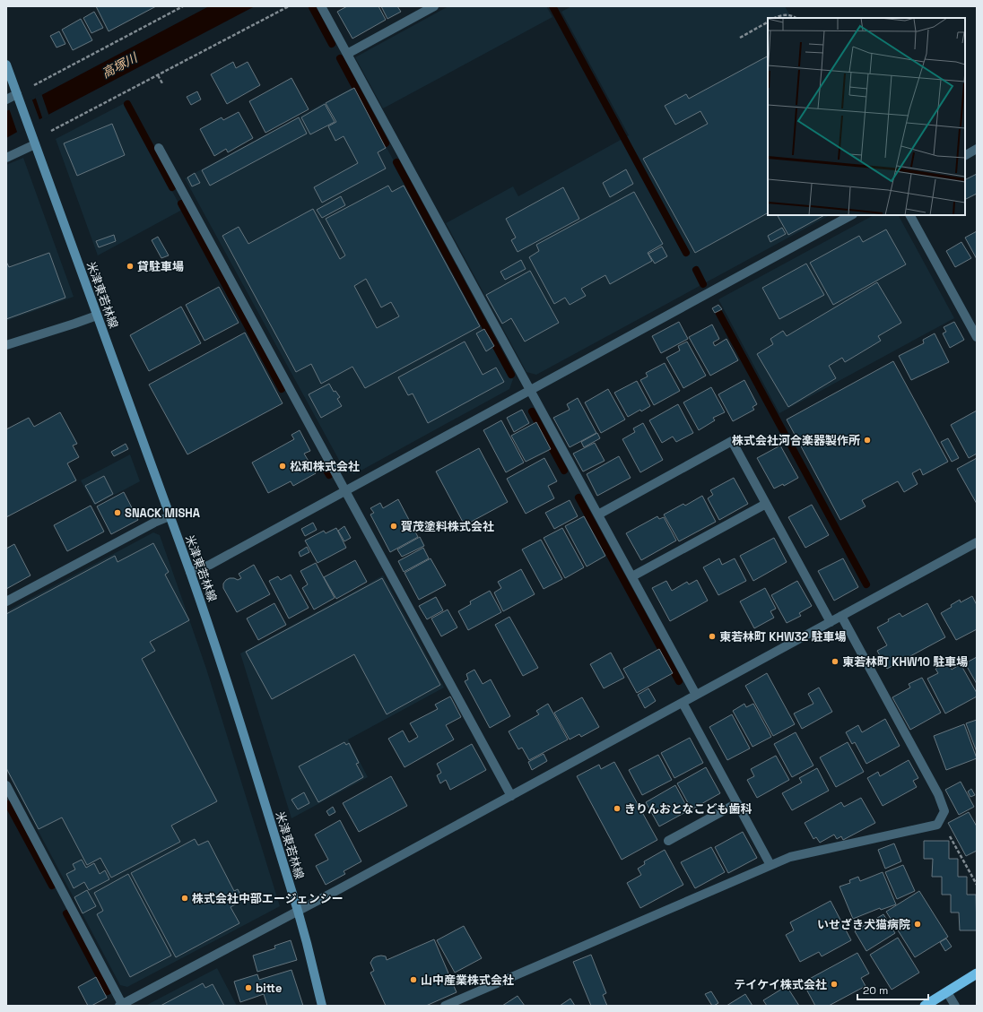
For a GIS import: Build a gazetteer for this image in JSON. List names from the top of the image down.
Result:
{
  "streets": {
    "main road": ["米津東若林線"]
  },
  "water": ["高塚川"],
  "places": [
    "貸駐車場",
    "株式会社河合楽器製作所",
    "松和株式会社",
    "SNACK MISHA",
    "賀茂塗料株式会社",
    "東若林町 KHW32 駐車場",
    "東若林町 KHW10 駐車場",
    "きりんおとなこども歯科",
    "株式会社中部エージェンシー",
    "いせざき犬猫病院",
    "山中産業株式会社",
    "テイケイ株式会社",
    "bitte"
  ],
  "scale_bar": "20 m"
}
